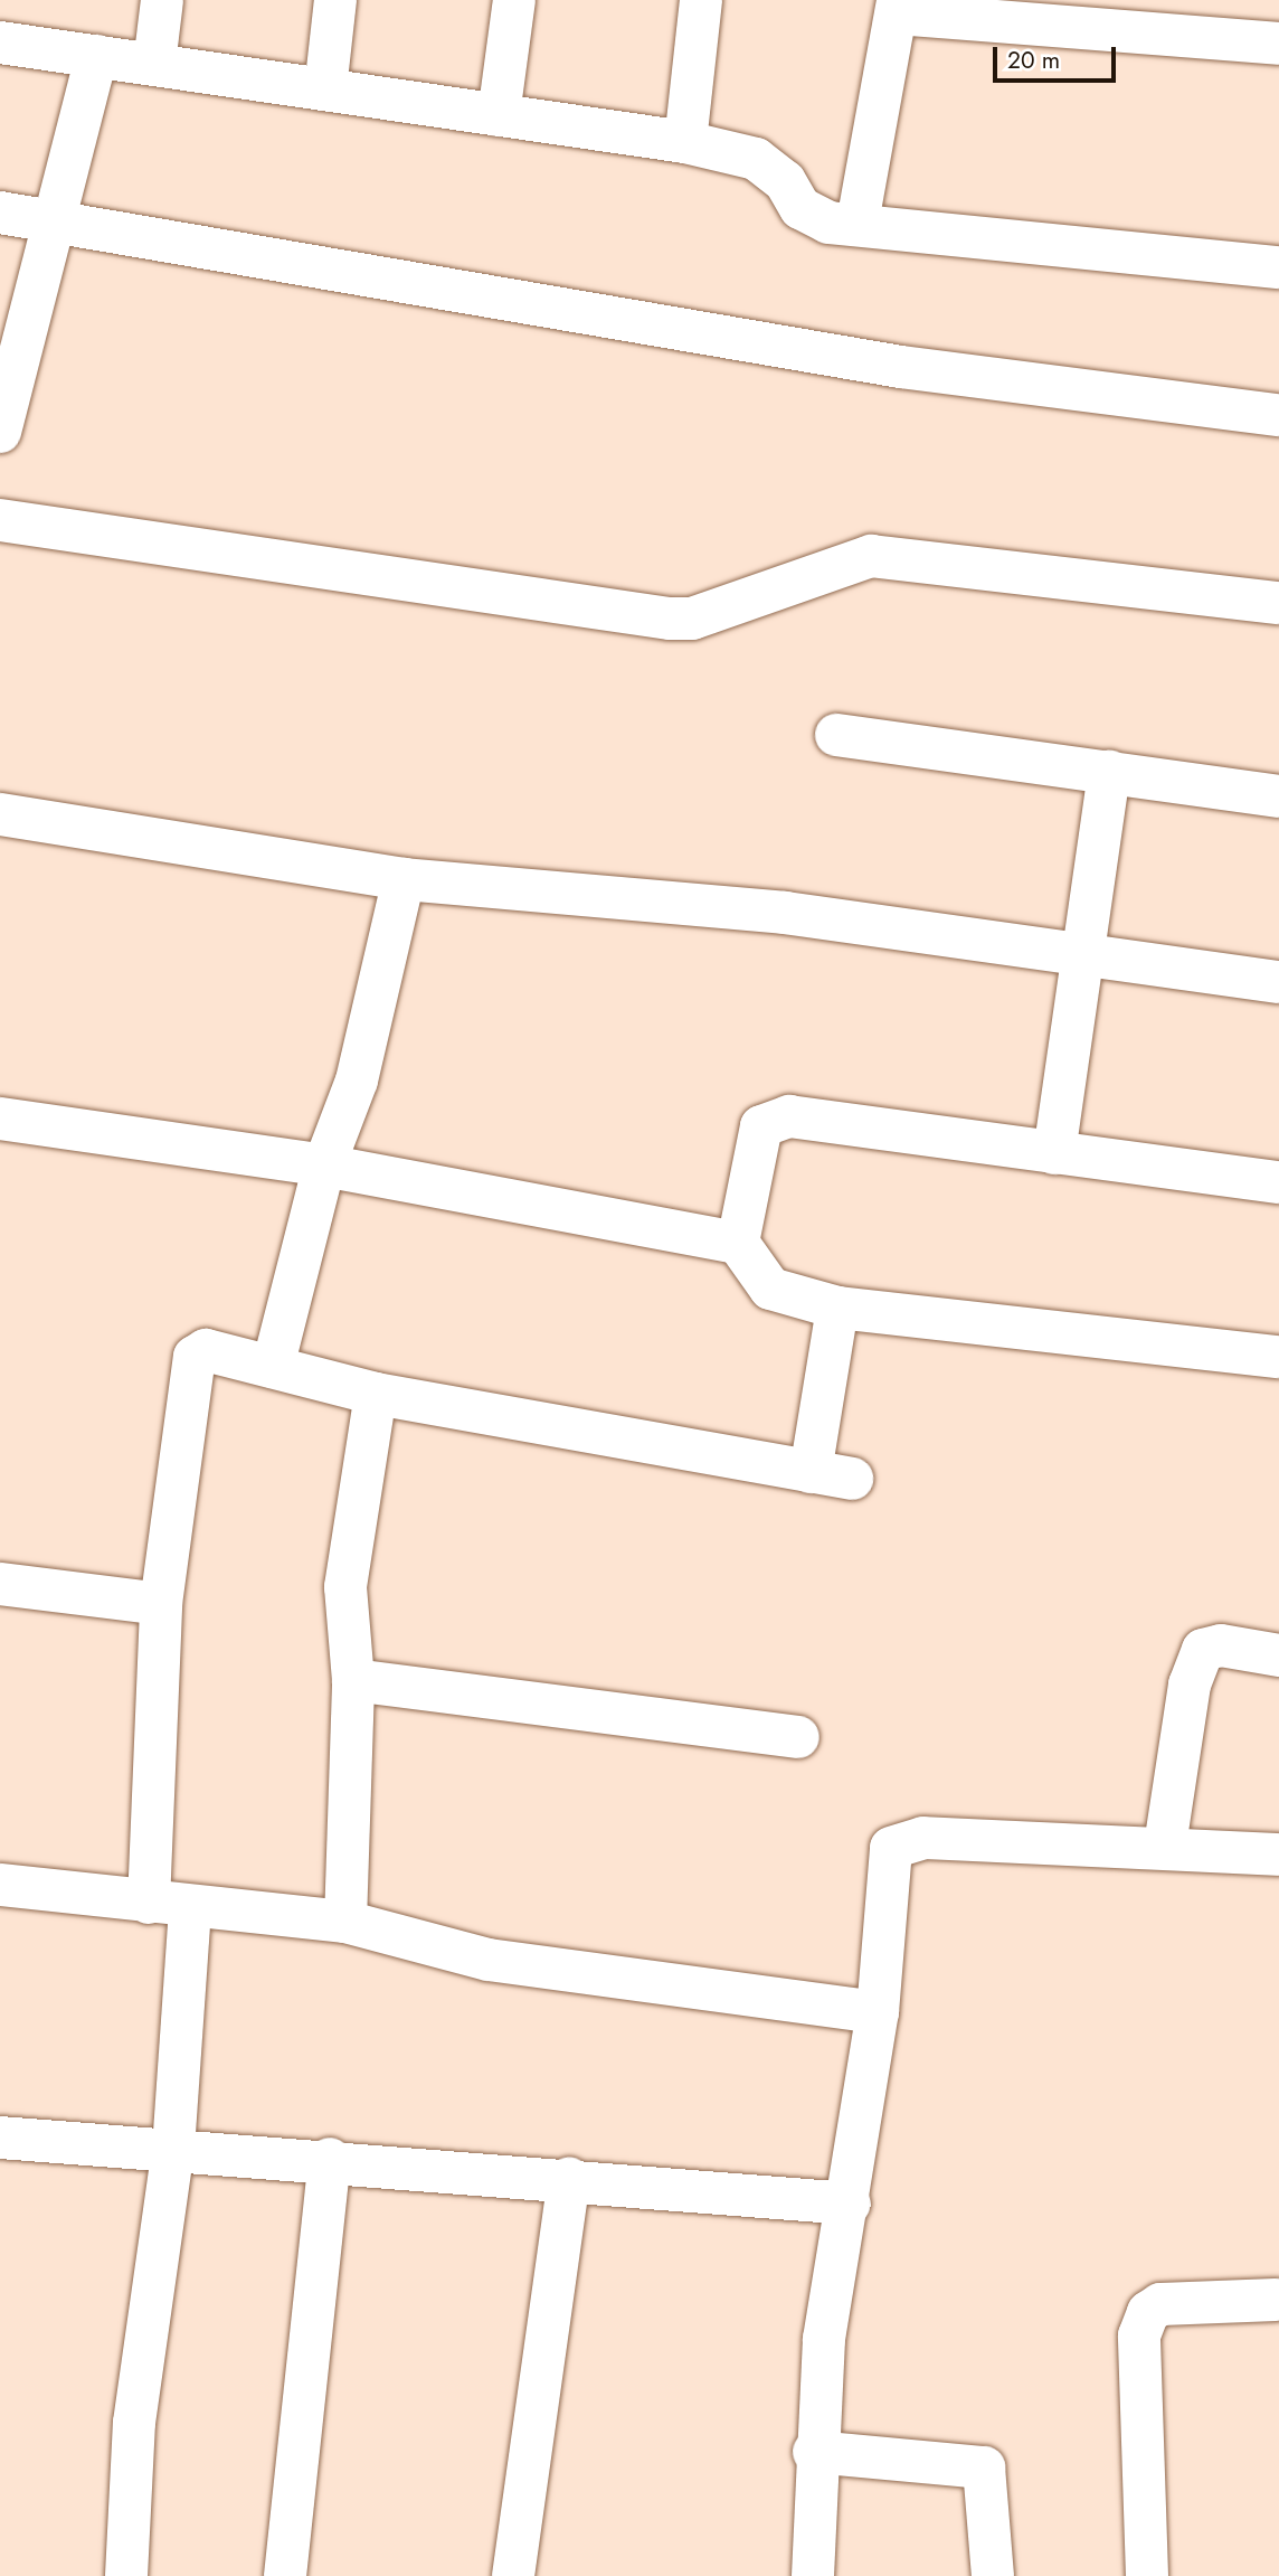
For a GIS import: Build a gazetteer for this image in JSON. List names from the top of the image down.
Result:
{
  "scale_bar": "20 m"
}
